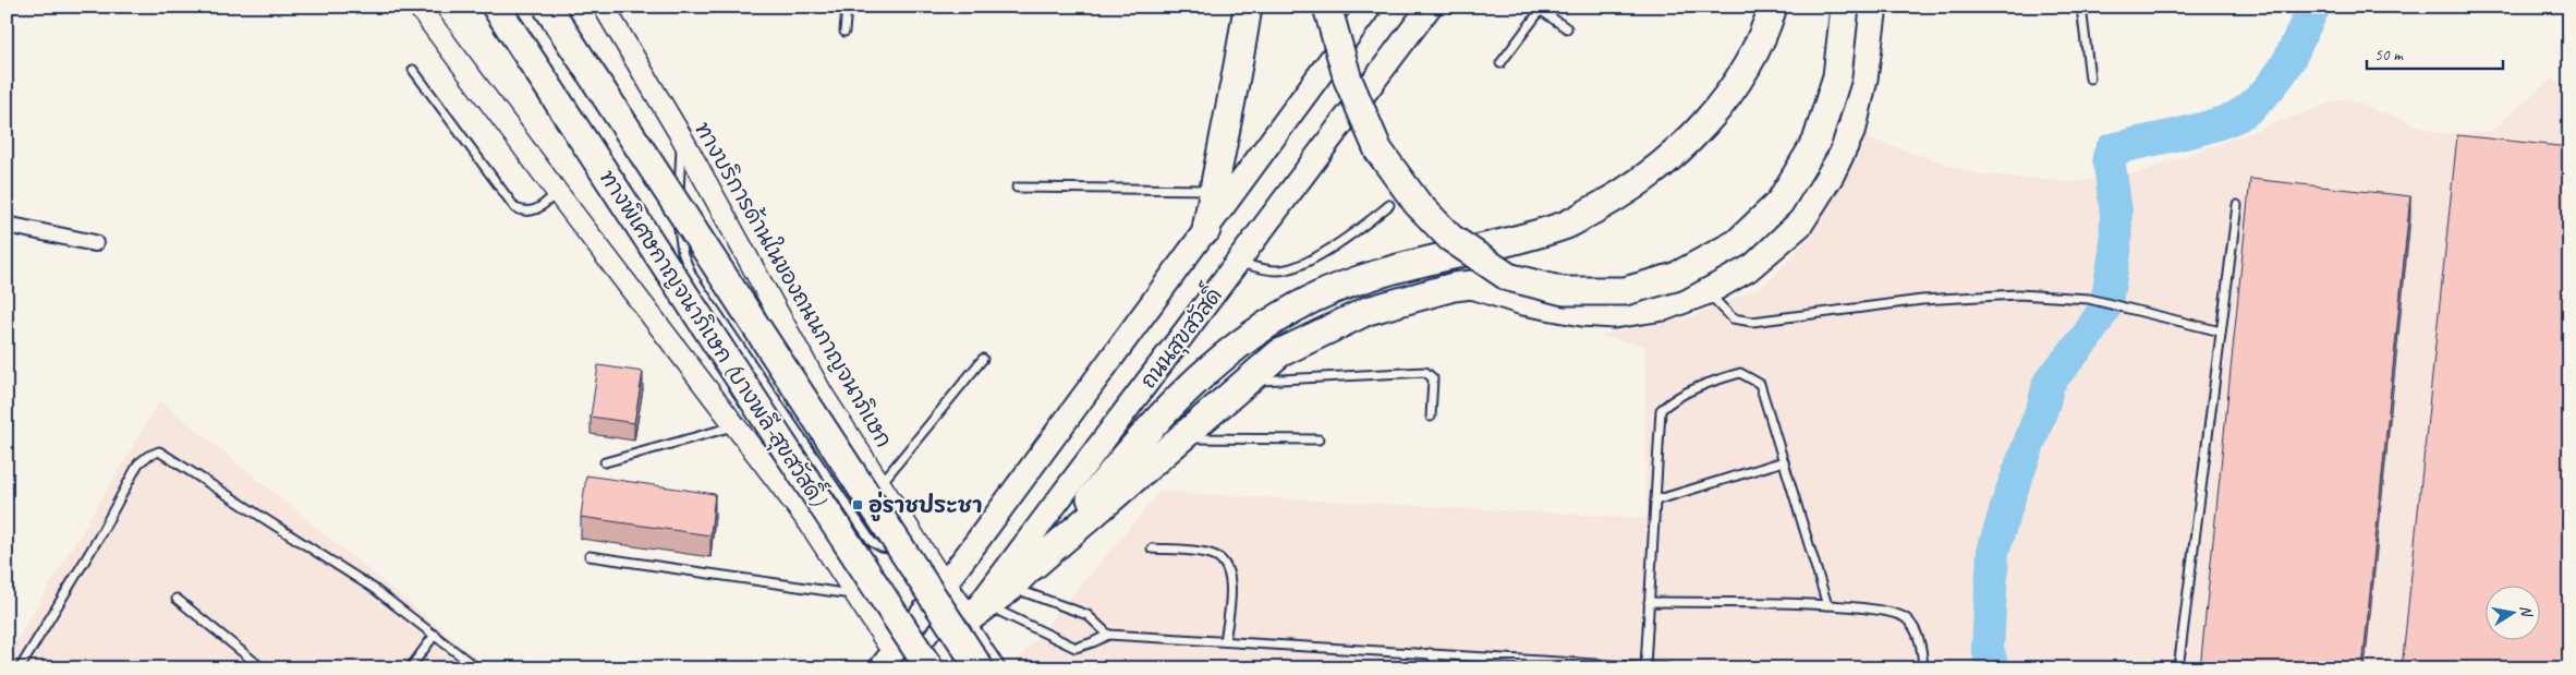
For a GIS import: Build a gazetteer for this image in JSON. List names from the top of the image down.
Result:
{
  "streets": {
    "highway": ["ทางพิเศษกาญจนาภิเษก (บางพลี-สุขสวัสดิ์)"],
    "main road": ["ทางบริการด้านในของถนนกาญจนาภิเษก", "ถนนสุขสวัสดิ์"]
  },
  "crossings": [
    ["ทางบริการด้านในของถนนกาญจนาภิเษก", "ถนนสุขสวัสดิ์"],
    ["ทางพิเศษกาญจนาภิเษก (บางพลี-สุขสวัสดิ์)", "ถนนสุขสวัสดิ์"]
  ],
  "places": {
    "transit": ["อู่ราชประชา"]
  },
  "scale_bar": "50 m",
  "north": "right"
}
